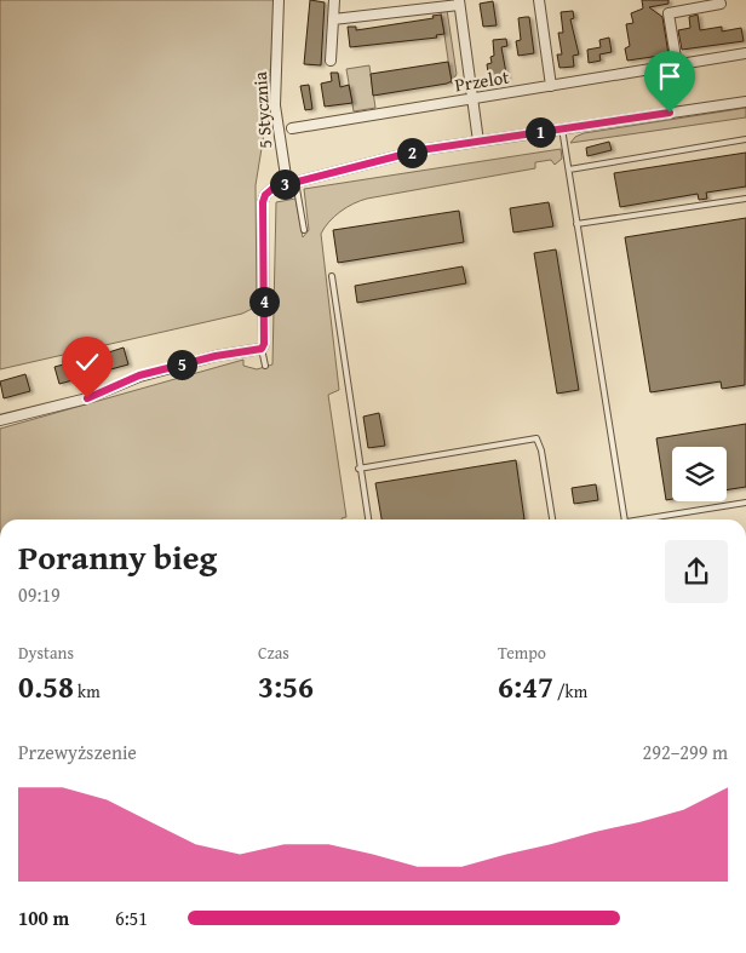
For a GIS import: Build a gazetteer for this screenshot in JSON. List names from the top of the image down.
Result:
{
  "streets": {
    "street": ["Przelot", "5 Stycznia"]
  },
  "page": {
    "pins": [
      "1",
      "2",
      "3",
      "4",
      "5"
    ],
    "heading": ["Poranny bieg", "09:19"],
    "stats": [
      ["Dystans", "0.58 km"],
      ["Czas", "3:56"],
      ["Tempo", "6:47 /km"]
    ],
    "chart": ["Przewyższenie", "292–299 m"],
    "list": [
      {
        "name": "100 m",
        "note": "6:51"
      }
    ]
  }
}
